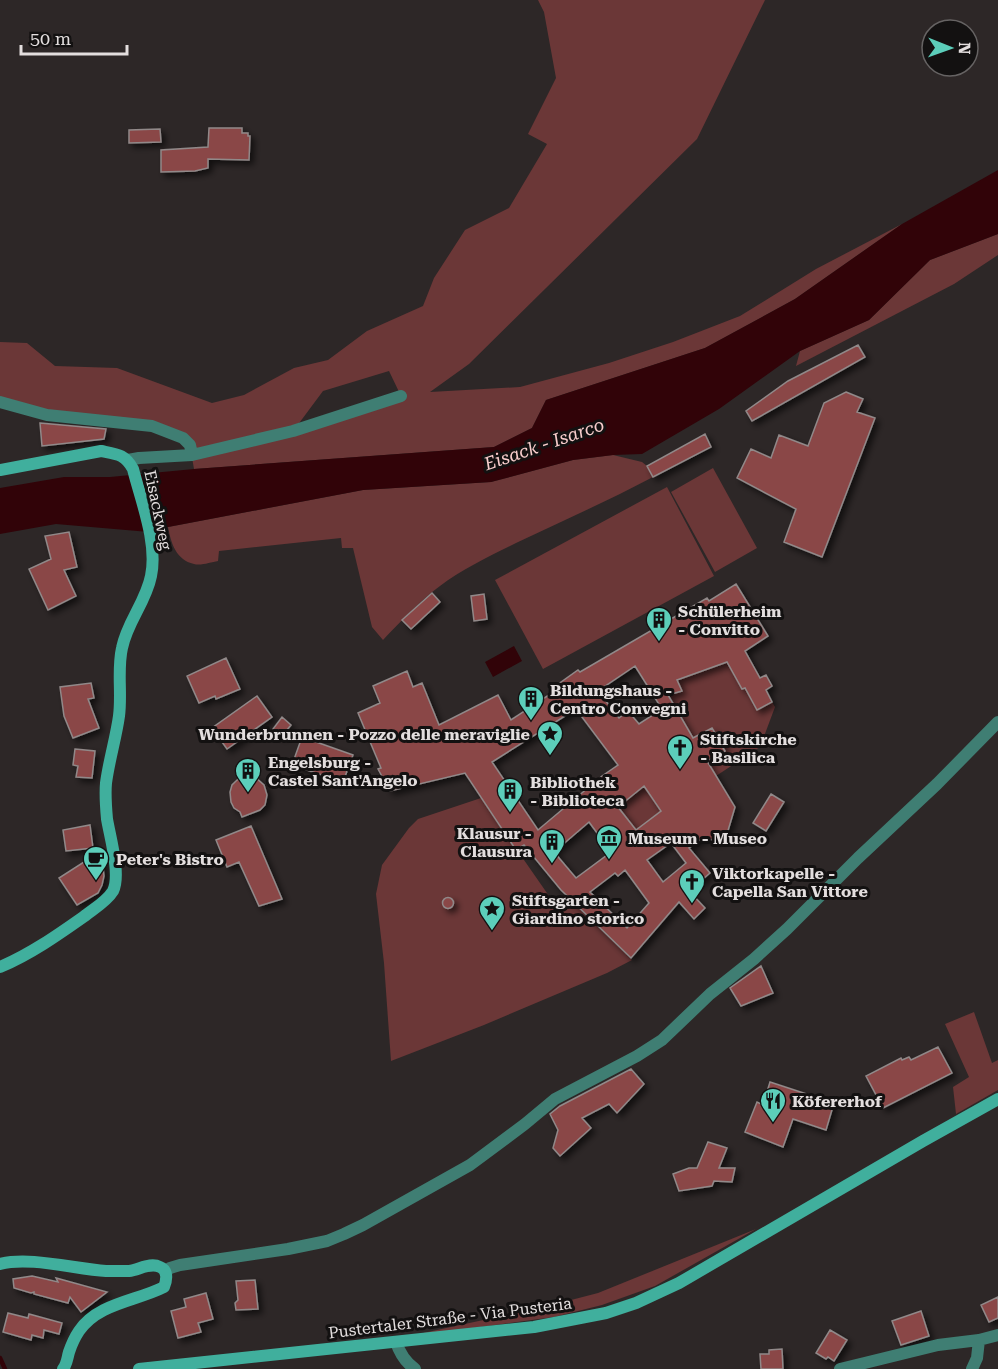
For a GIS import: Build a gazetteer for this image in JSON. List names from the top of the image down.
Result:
{
  "streets": {
    "street": ["Eisackweg", "Pustertaler Straße - Via Pusteria"]
  },
  "water": ["Eisack - Isarco"],
  "places": {
    "building": [
      "Schülerheim - Convitto",
      "Bildungshaus - Centro Convegni",
      "Engelsburg - Castel Sant'Angelo",
      "Bibliothek - Biblioteca",
      "Klausur - Clausura"
    ],
    "place": ["Wunderbrunnen - Pozzo delle meraviglie", "Stiftsgarten - Giardino storico"],
    "church": ["Stiftskirche - Basilica", "Viktorkapelle - Capella San Vittore"],
    "museum": ["Museum - Museo"],
    "cafe": ["Peter's Bistro"],
    "restaurant": ["Köfererhof"]
  },
  "scale_bar": "50 m",
  "north": "right"
}
